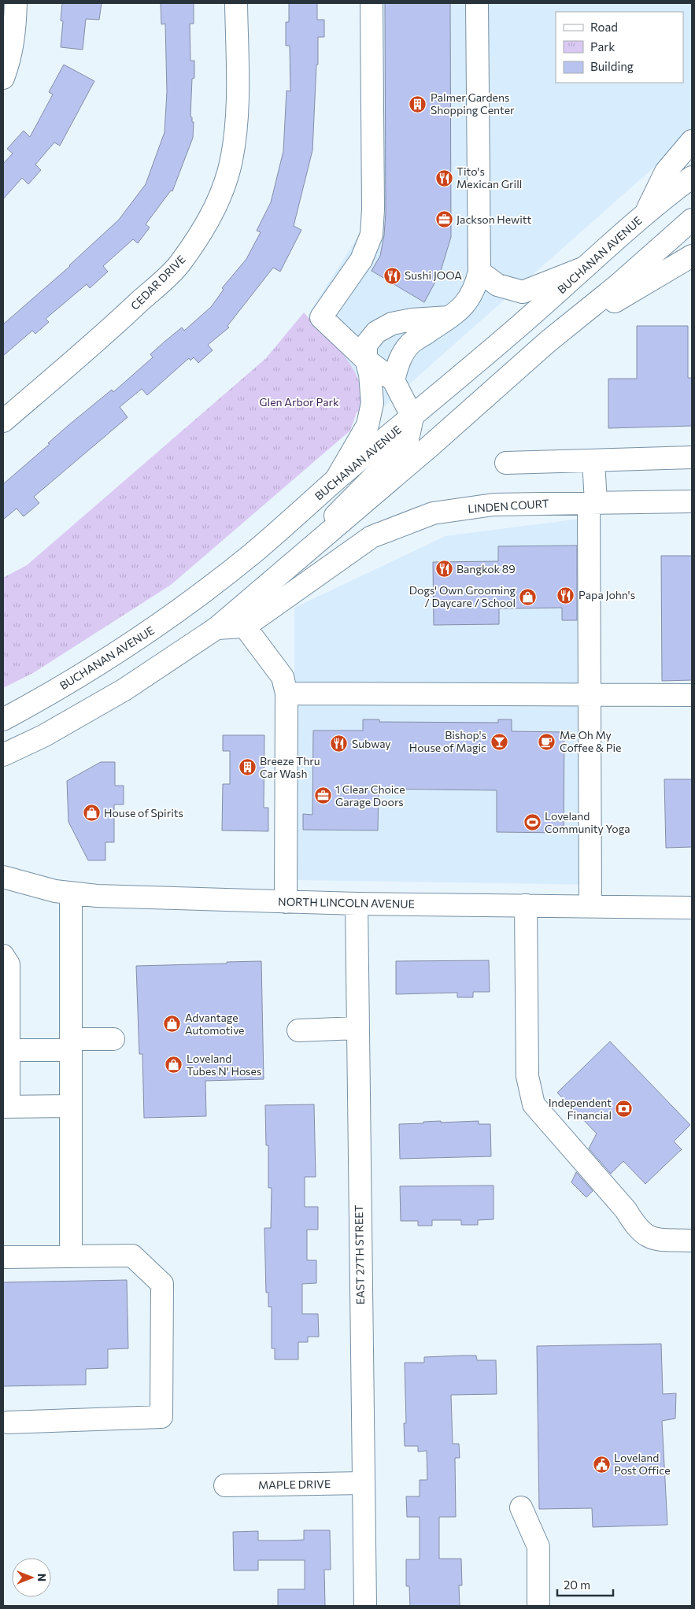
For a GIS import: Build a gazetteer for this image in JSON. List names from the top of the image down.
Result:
{
  "streets": {
    "main road": [
      "BUCHANAN AVENUE",
      "CEDAR DRIVE",
      "LINDEN COURT",
      "NORTH LINCOLN AVENUE",
      "EAST 27TH STREET",
      "MAPLE DRIVE"
    ]
  },
  "crossings": [
    ["NORTH LINCOLN AVENUE", "EAST 27TH STREET"],
    ["EAST 27TH STREET", "MAPLE DRIVE"]
  ],
  "parks": ["Glen Arbor Park"],
  "places": {
    "building": ["Palmer Gardens Shopping Center", "Breeze Thru Car Wash"],
    "restaurant": [
      "Tito's Mexican Grill",
      "Sushi JOOA",
      "Bangkok 89",
      "Papa John's",
      "Subway"
    ],
    "office": ["Jackson Hewitt", "1 Clear Choice Garage Doors"],
    "shop": [
      "Dogs' Own Grooming / Daycare / School",
      "House of Spirits",
      "Advantage Automotive",
      "Loveland Tubes N' Hoses"
    ],
    "bar": ["Bishop's House of Magic"],
    "cafe": ["Me Oh My Coffee & Pie"],
    "sports": ["Loveland Community Yoga"],
    "bank": ["Independent Financial"],
    "public building": ["Loveland Post Office"]
  },
  "legend": ["Road", "Park", "Building"],
  "scale_bar": "20 m",
  "north": "right"
}
